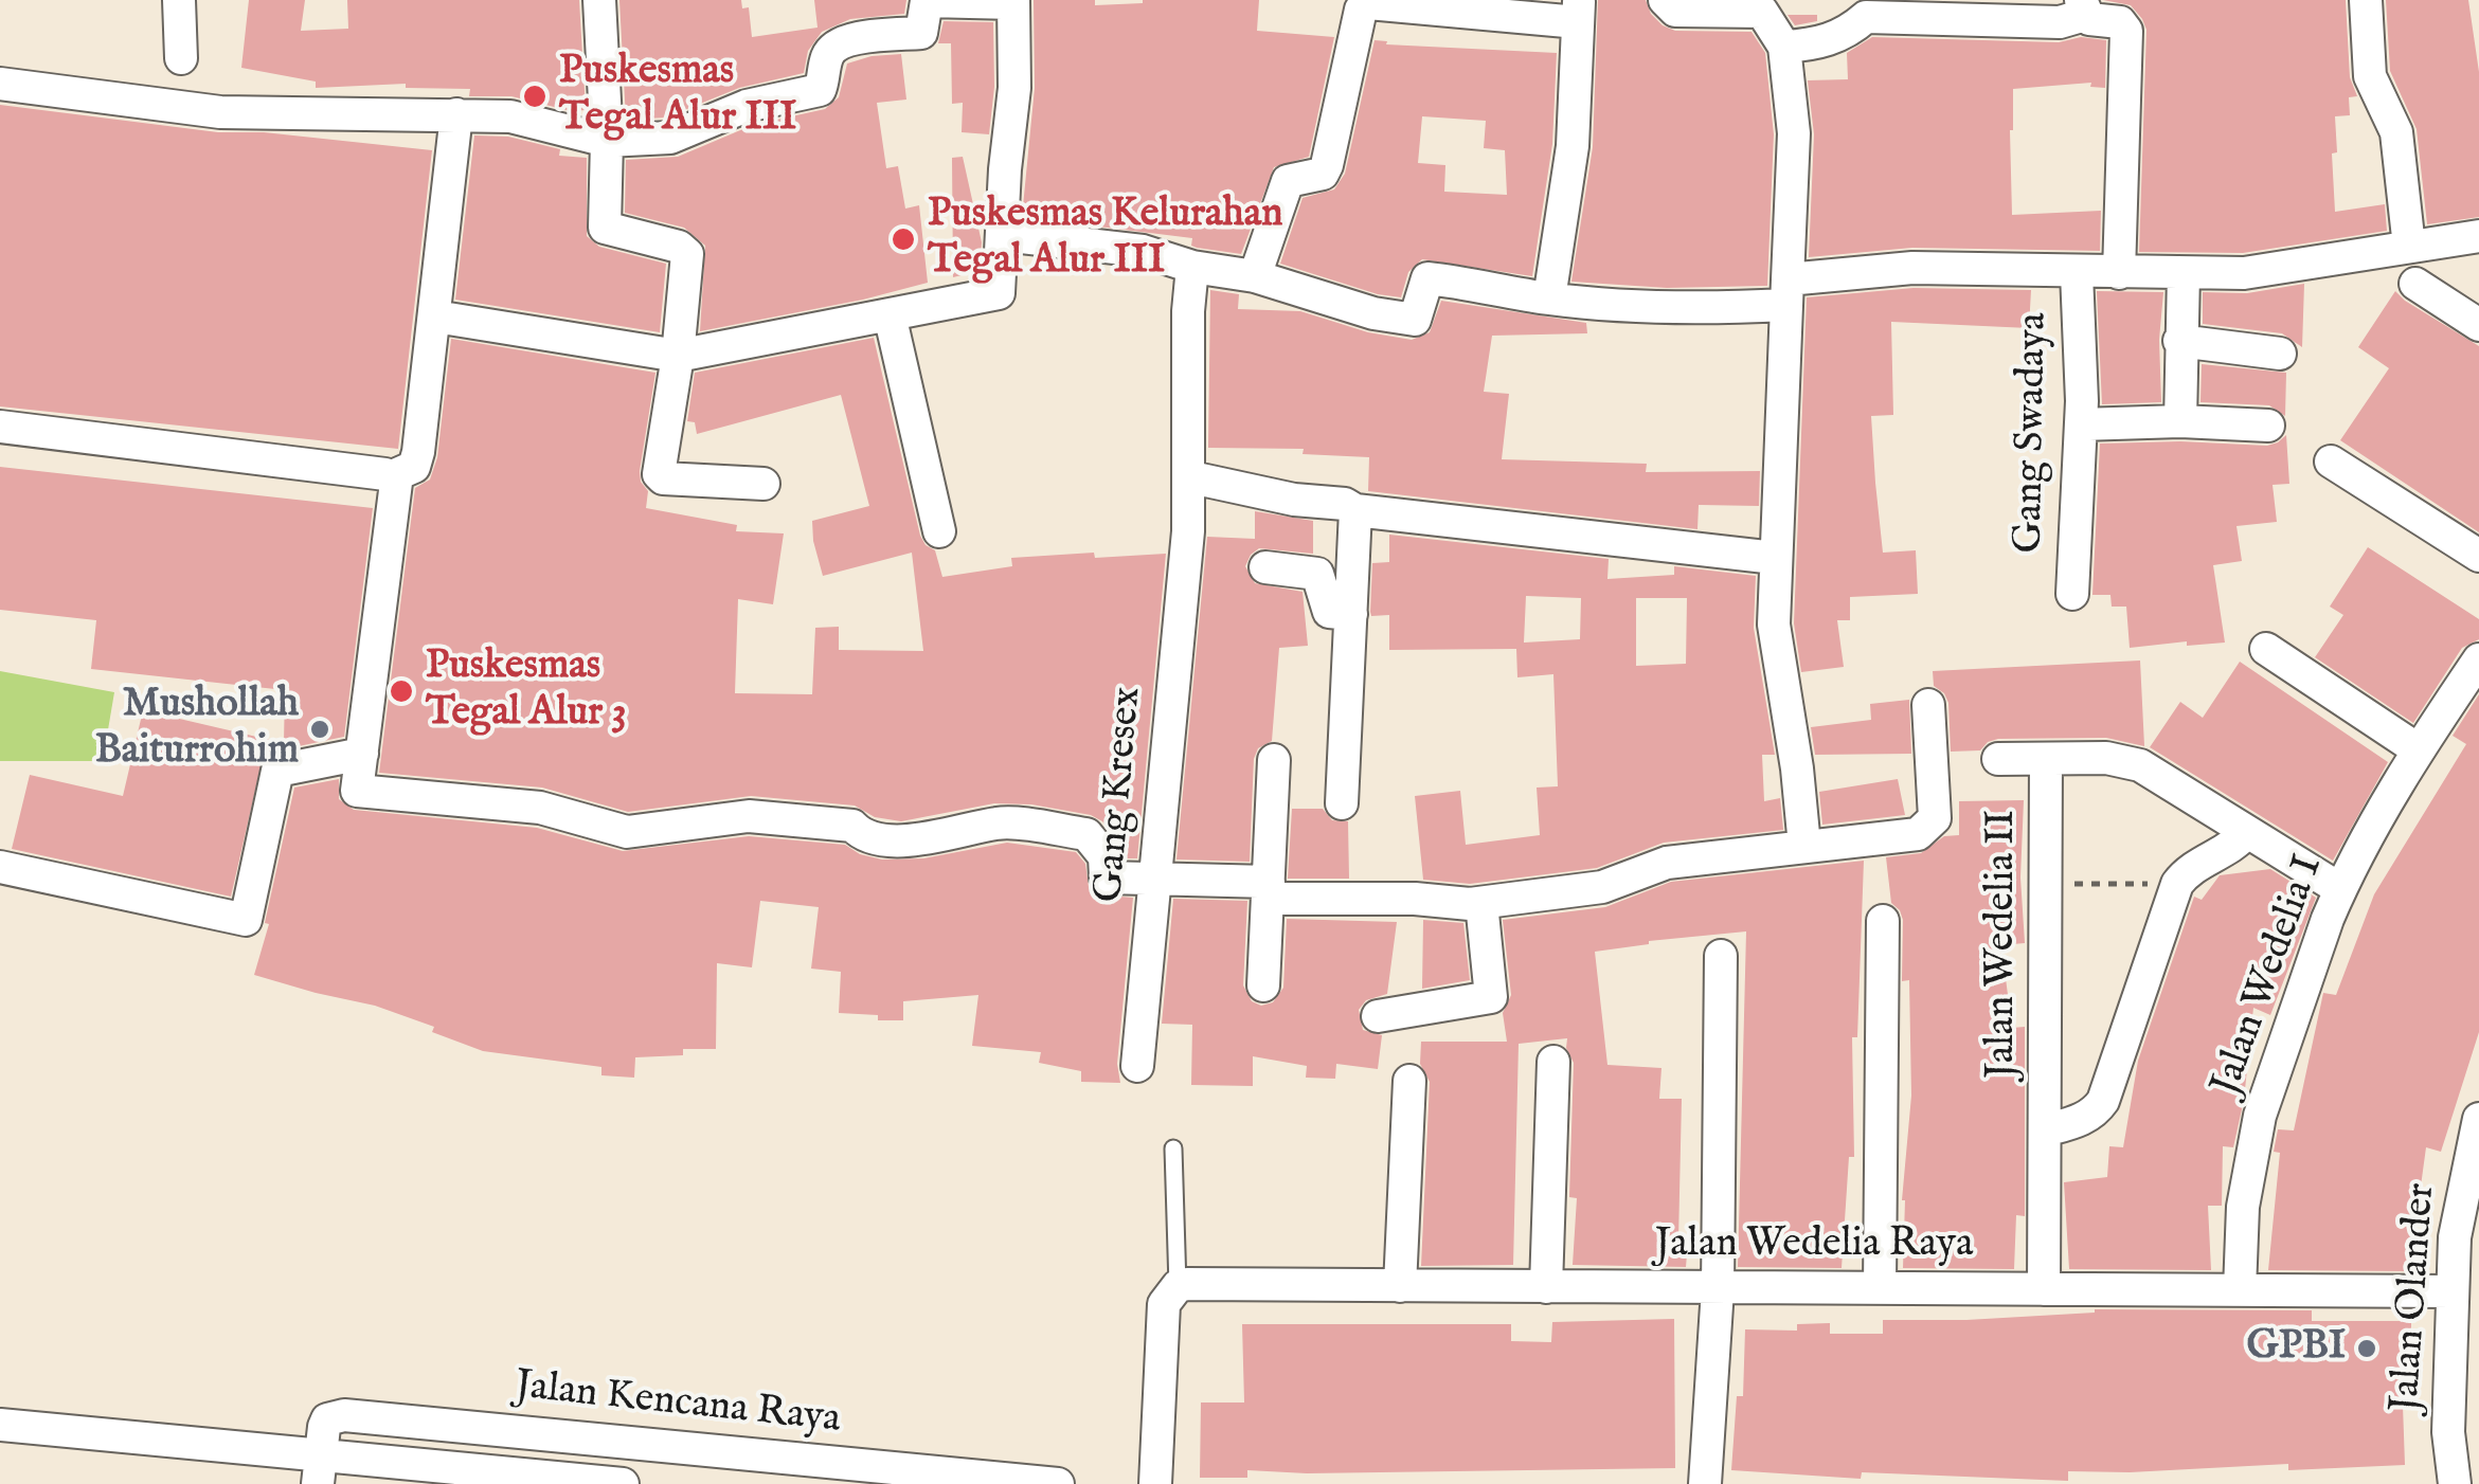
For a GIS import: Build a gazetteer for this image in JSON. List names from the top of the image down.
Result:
{
  "streets": {
    "street": [
      "Gang Swadaya",
      "Gang Kresex",
      "Jalan Wedelia II",
      "Jalan Wedelia I",
      "Jalan Wedelia Raya",
      "Jalan Olander",
      "Jalan Kencana Raya"
    ]
  },
  "crossings": [
    ["Jalan Wedelia II", "Jalan Wedelia I"],
    ["Jalan Wedelia II", "Jalan Wedelia Raya"],
    ["Jalan Wedelia I", "Jalan Wedelia Raya"],
    ["Jalan Wedelia Raya", "Jalan Olander"]
  ],
  "places": [
    "Puskesmas Tegal Alur III",
    "Puskesmas Kelurahan Tegal Alur III",
    "Puskesmas Tegal Alur 3",
    "Mushollah Baiturrohim",
    "GPBI"
  ]
}
